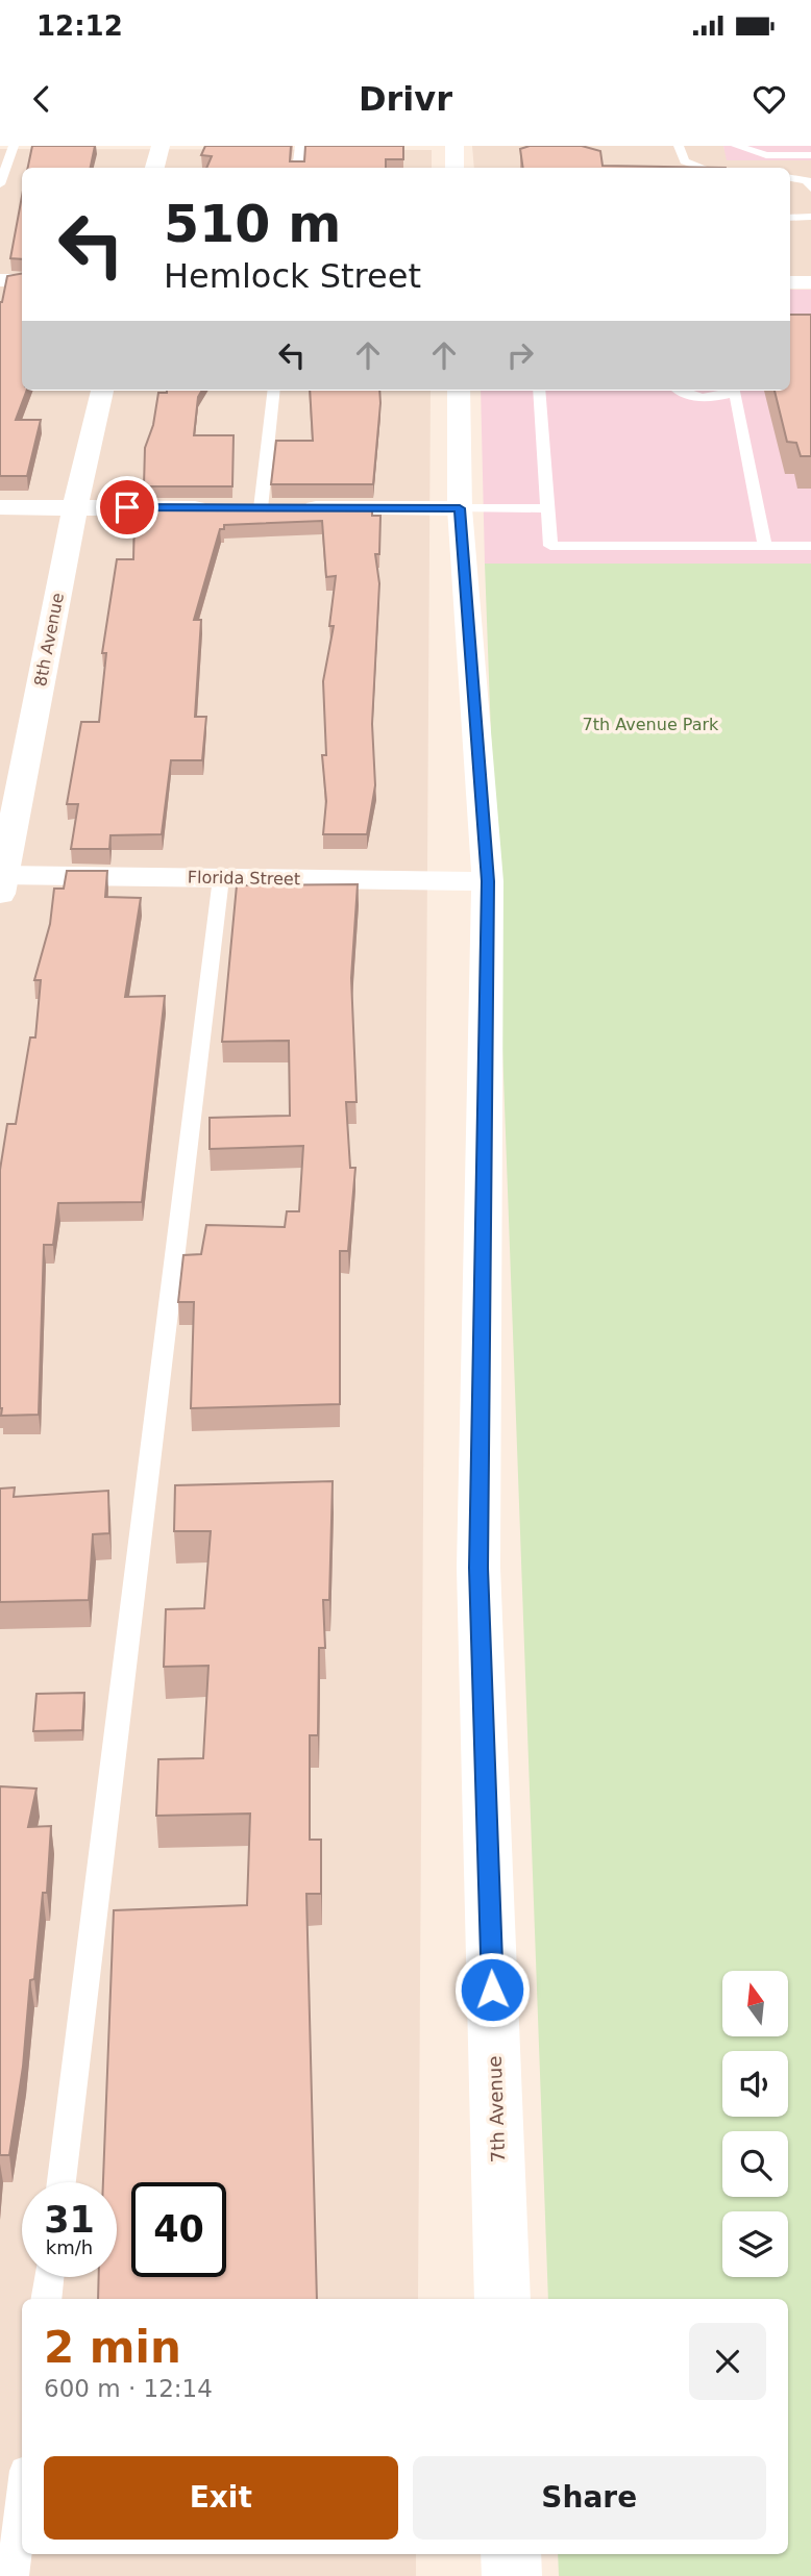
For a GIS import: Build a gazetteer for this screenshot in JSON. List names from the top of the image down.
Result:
{
  "streets": {
    "street": ["8th Avenue", "Florida Street", "7th Avenue"]
  },
  "crossings": [
    ["8th Avenue", "Florida Street"],
    ["Florida Street", "7th Avenue"]
  ],
  "parks": ["7th Avenue Park"],
  "north": "top",
  "page": {
    "status": "12:12",
    "header": "Drivr",
    "turn": ["510 m", "Hemlock Street"],
    "speed": "31 km/h",
    "limit": "40",
    "heading": ["2 min", "600 m · 12:14"],
    "buttons": ["Exit", "Share"]
  }
}
